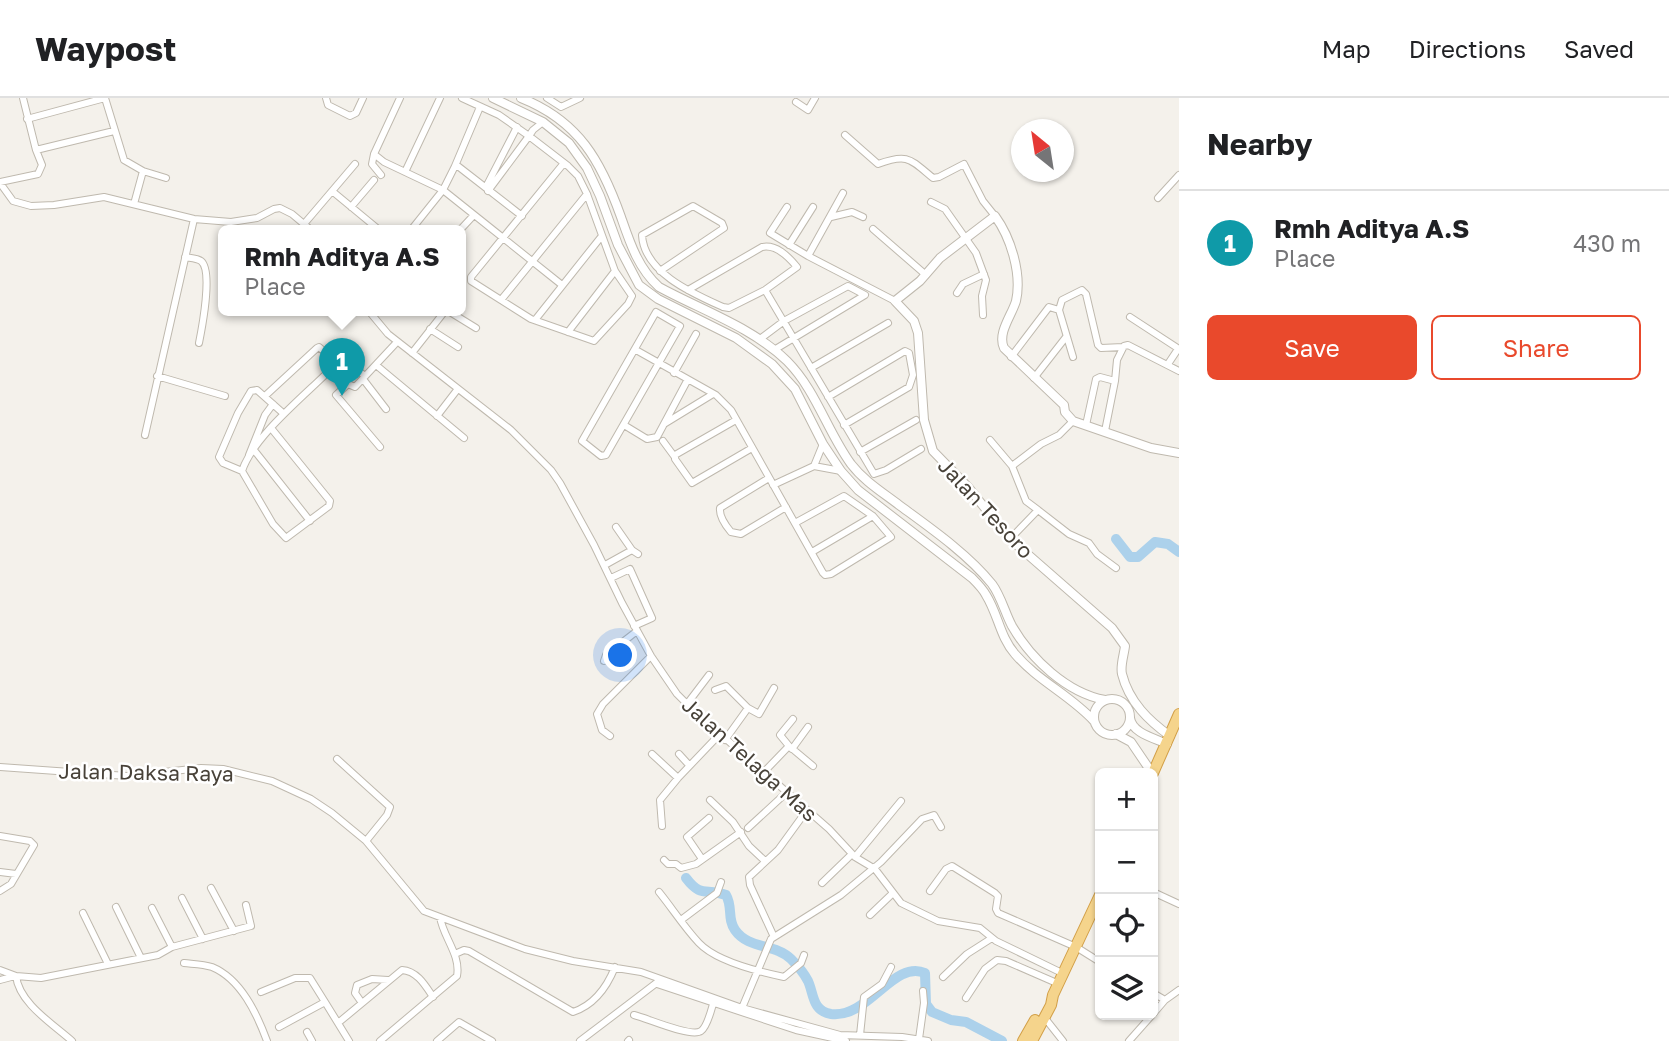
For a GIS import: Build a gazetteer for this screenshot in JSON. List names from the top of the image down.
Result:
{
  "streets": {
    "street": ["Jalan Tesoro", "Jalan Telaga Mas", "Jalan Daksa Raya"]
  },
  "north": "top left",
  "page": {
    "header": "Waypost",
    "nav": ["Map", "Directions", "Saved"],
    "heading": "Nearby",
    "list": [
      {
        "mark": "1",
        "name": "Rmh Aditya A.S",
        "note": "Place",
        "value": "430 m"
      }
    ],
    "popup": ["Rmh Aditya A.S", "Place"],
    "buttons": ["Save", "Share"],
    "pins": "1",
    "map_buttons": ["+", "−"]
  }
}
